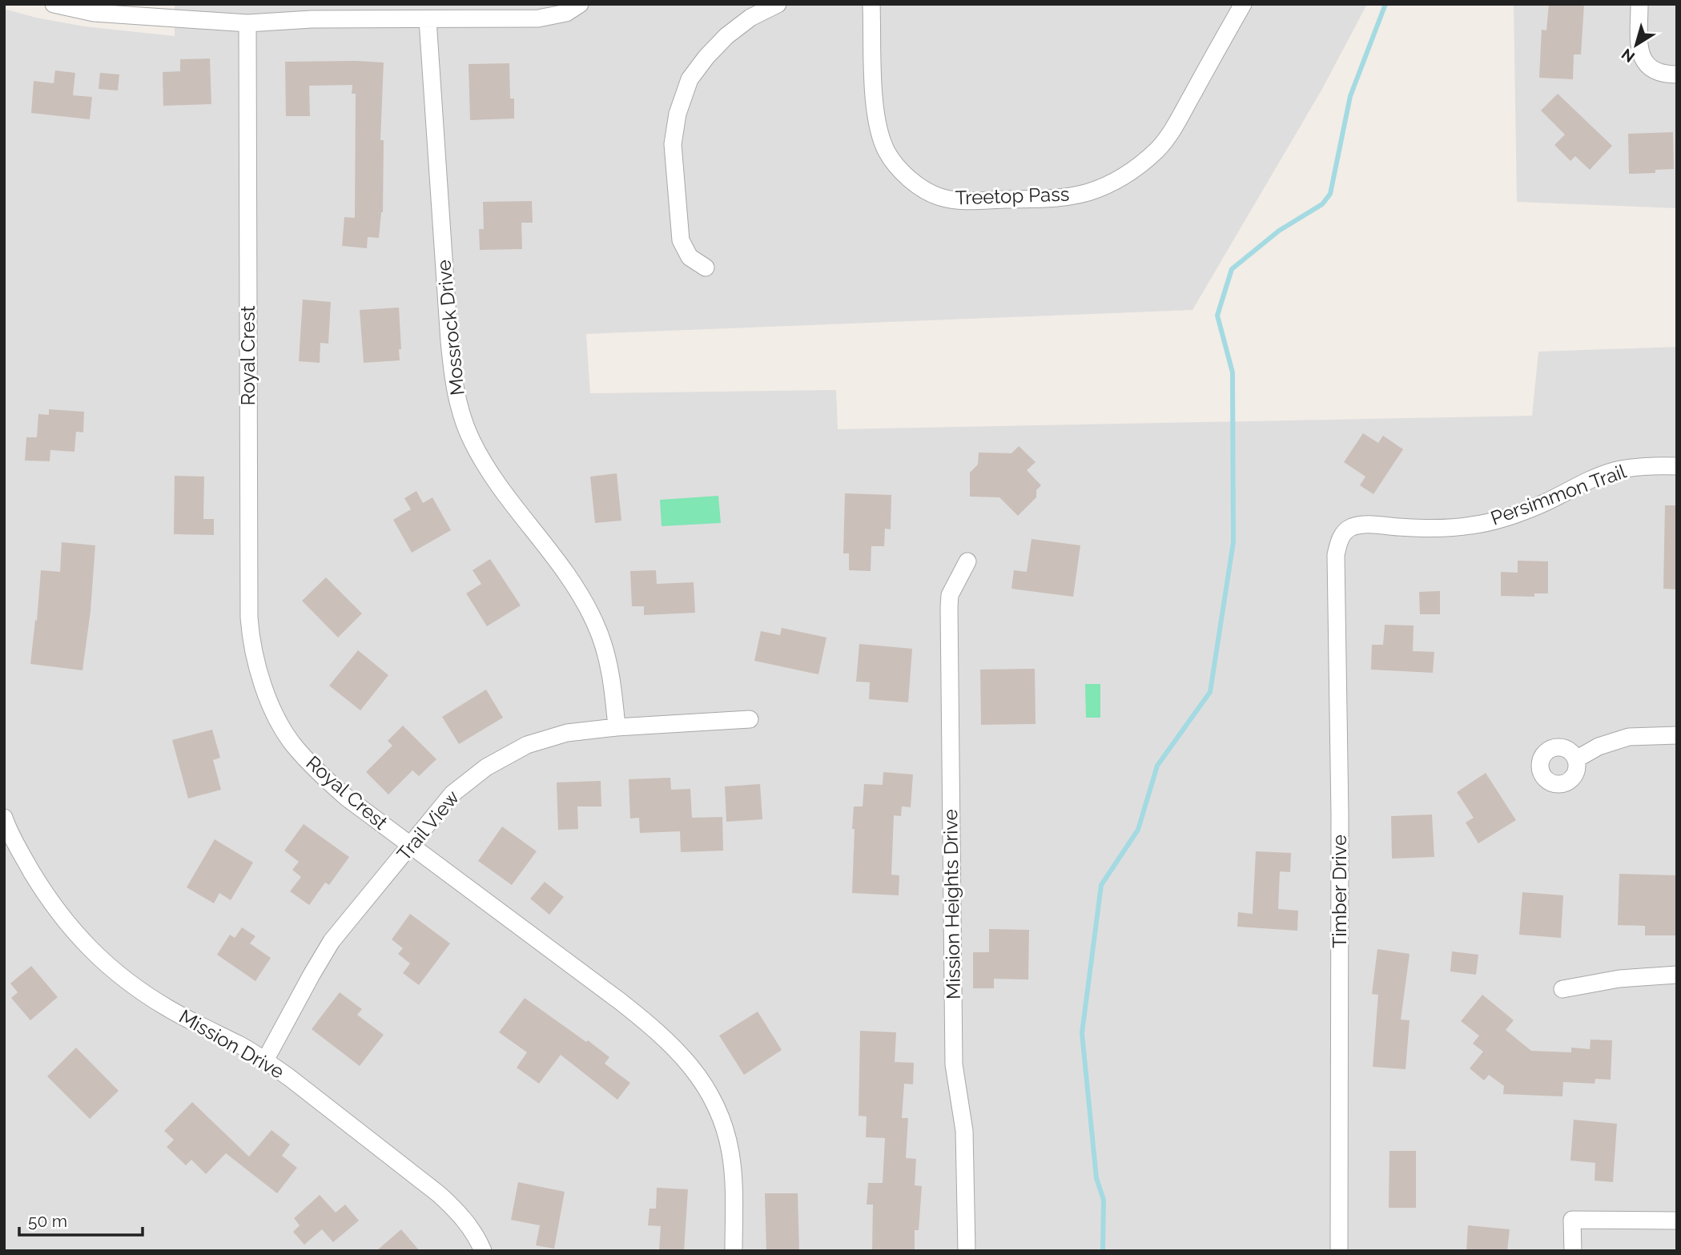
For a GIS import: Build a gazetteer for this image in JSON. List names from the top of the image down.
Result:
{
  "streets": {
    "street": [
      "Treetop Pass",
      "Mossrock Drive",
      "Royal Crest",
      "Persimmon Trail",
      "Trail View",
      "Timber Drive",
      "Mission Heights Drive",
      "Mission Drive"
    ]
  },
  "crossings": [
    ["Mossrock Drive", "Trail View"],
    ["Royal Crest", "Trail View"],
    ["Persimmon Trail", "Timber Drive"],
    ["Trail View", "Mission Drive"]
  ],
  "scale_bar": "50 m",
  "north": "bottom left"
}
